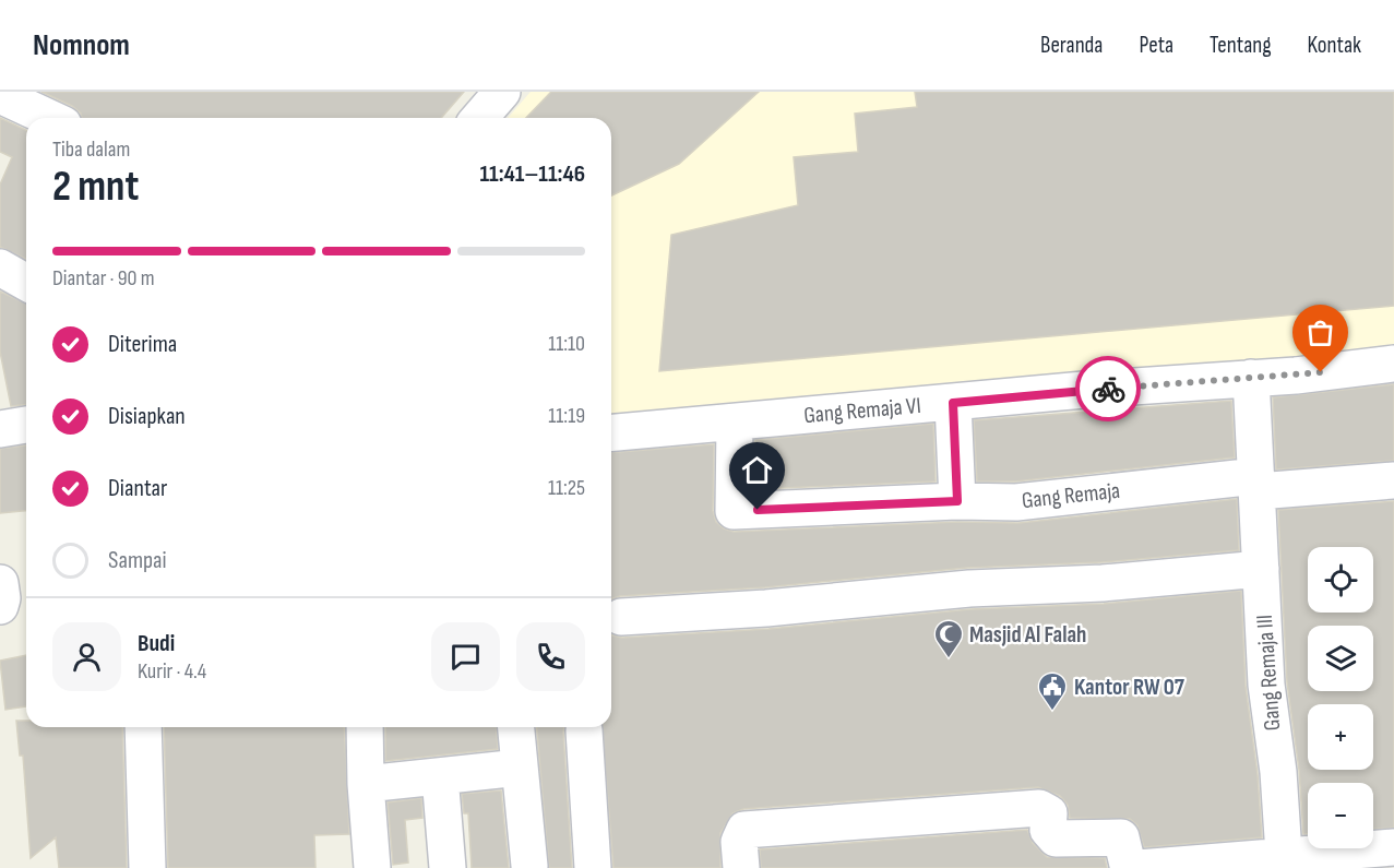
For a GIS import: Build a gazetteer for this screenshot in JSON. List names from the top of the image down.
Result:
{
  "streets": {
    "street": ["Gang Remaja VI", "Gang Remaja", "Gang Remaja III"]
  },
  "crossings": [
    ["Gang Remaja VI", "Gang Remaja"],
    ["Gang Remaja VI", "Gang Remaja III"],
    ["Gang Remaja", "Gang Remaja III"]
  ],
  "places": {
    "mosque": ["Masjid Al Falah"],
    "public building": ["Kantor RW 07"]
  },
  "page": {
    "header": "Nomnom",
    "nav": [
      "Beranda",
      "Peta",
      "Tentang",
      "Kontak"
    ],
    "heading": ["2 mnt", "Tiba dalam", "11:41–11:46"],
    "panel": ["Budi", "Kurir · 4.4"],
    "bar": "Diantar · 90 m",
    "list": [
      ["Diterima", "11:10"],
      ["Disiapkan", "11:19"],
      ["Diantar", "11:25"],
      "Sampai"
    ],
    "map_buttons": ["+", "−"]
  }
}
